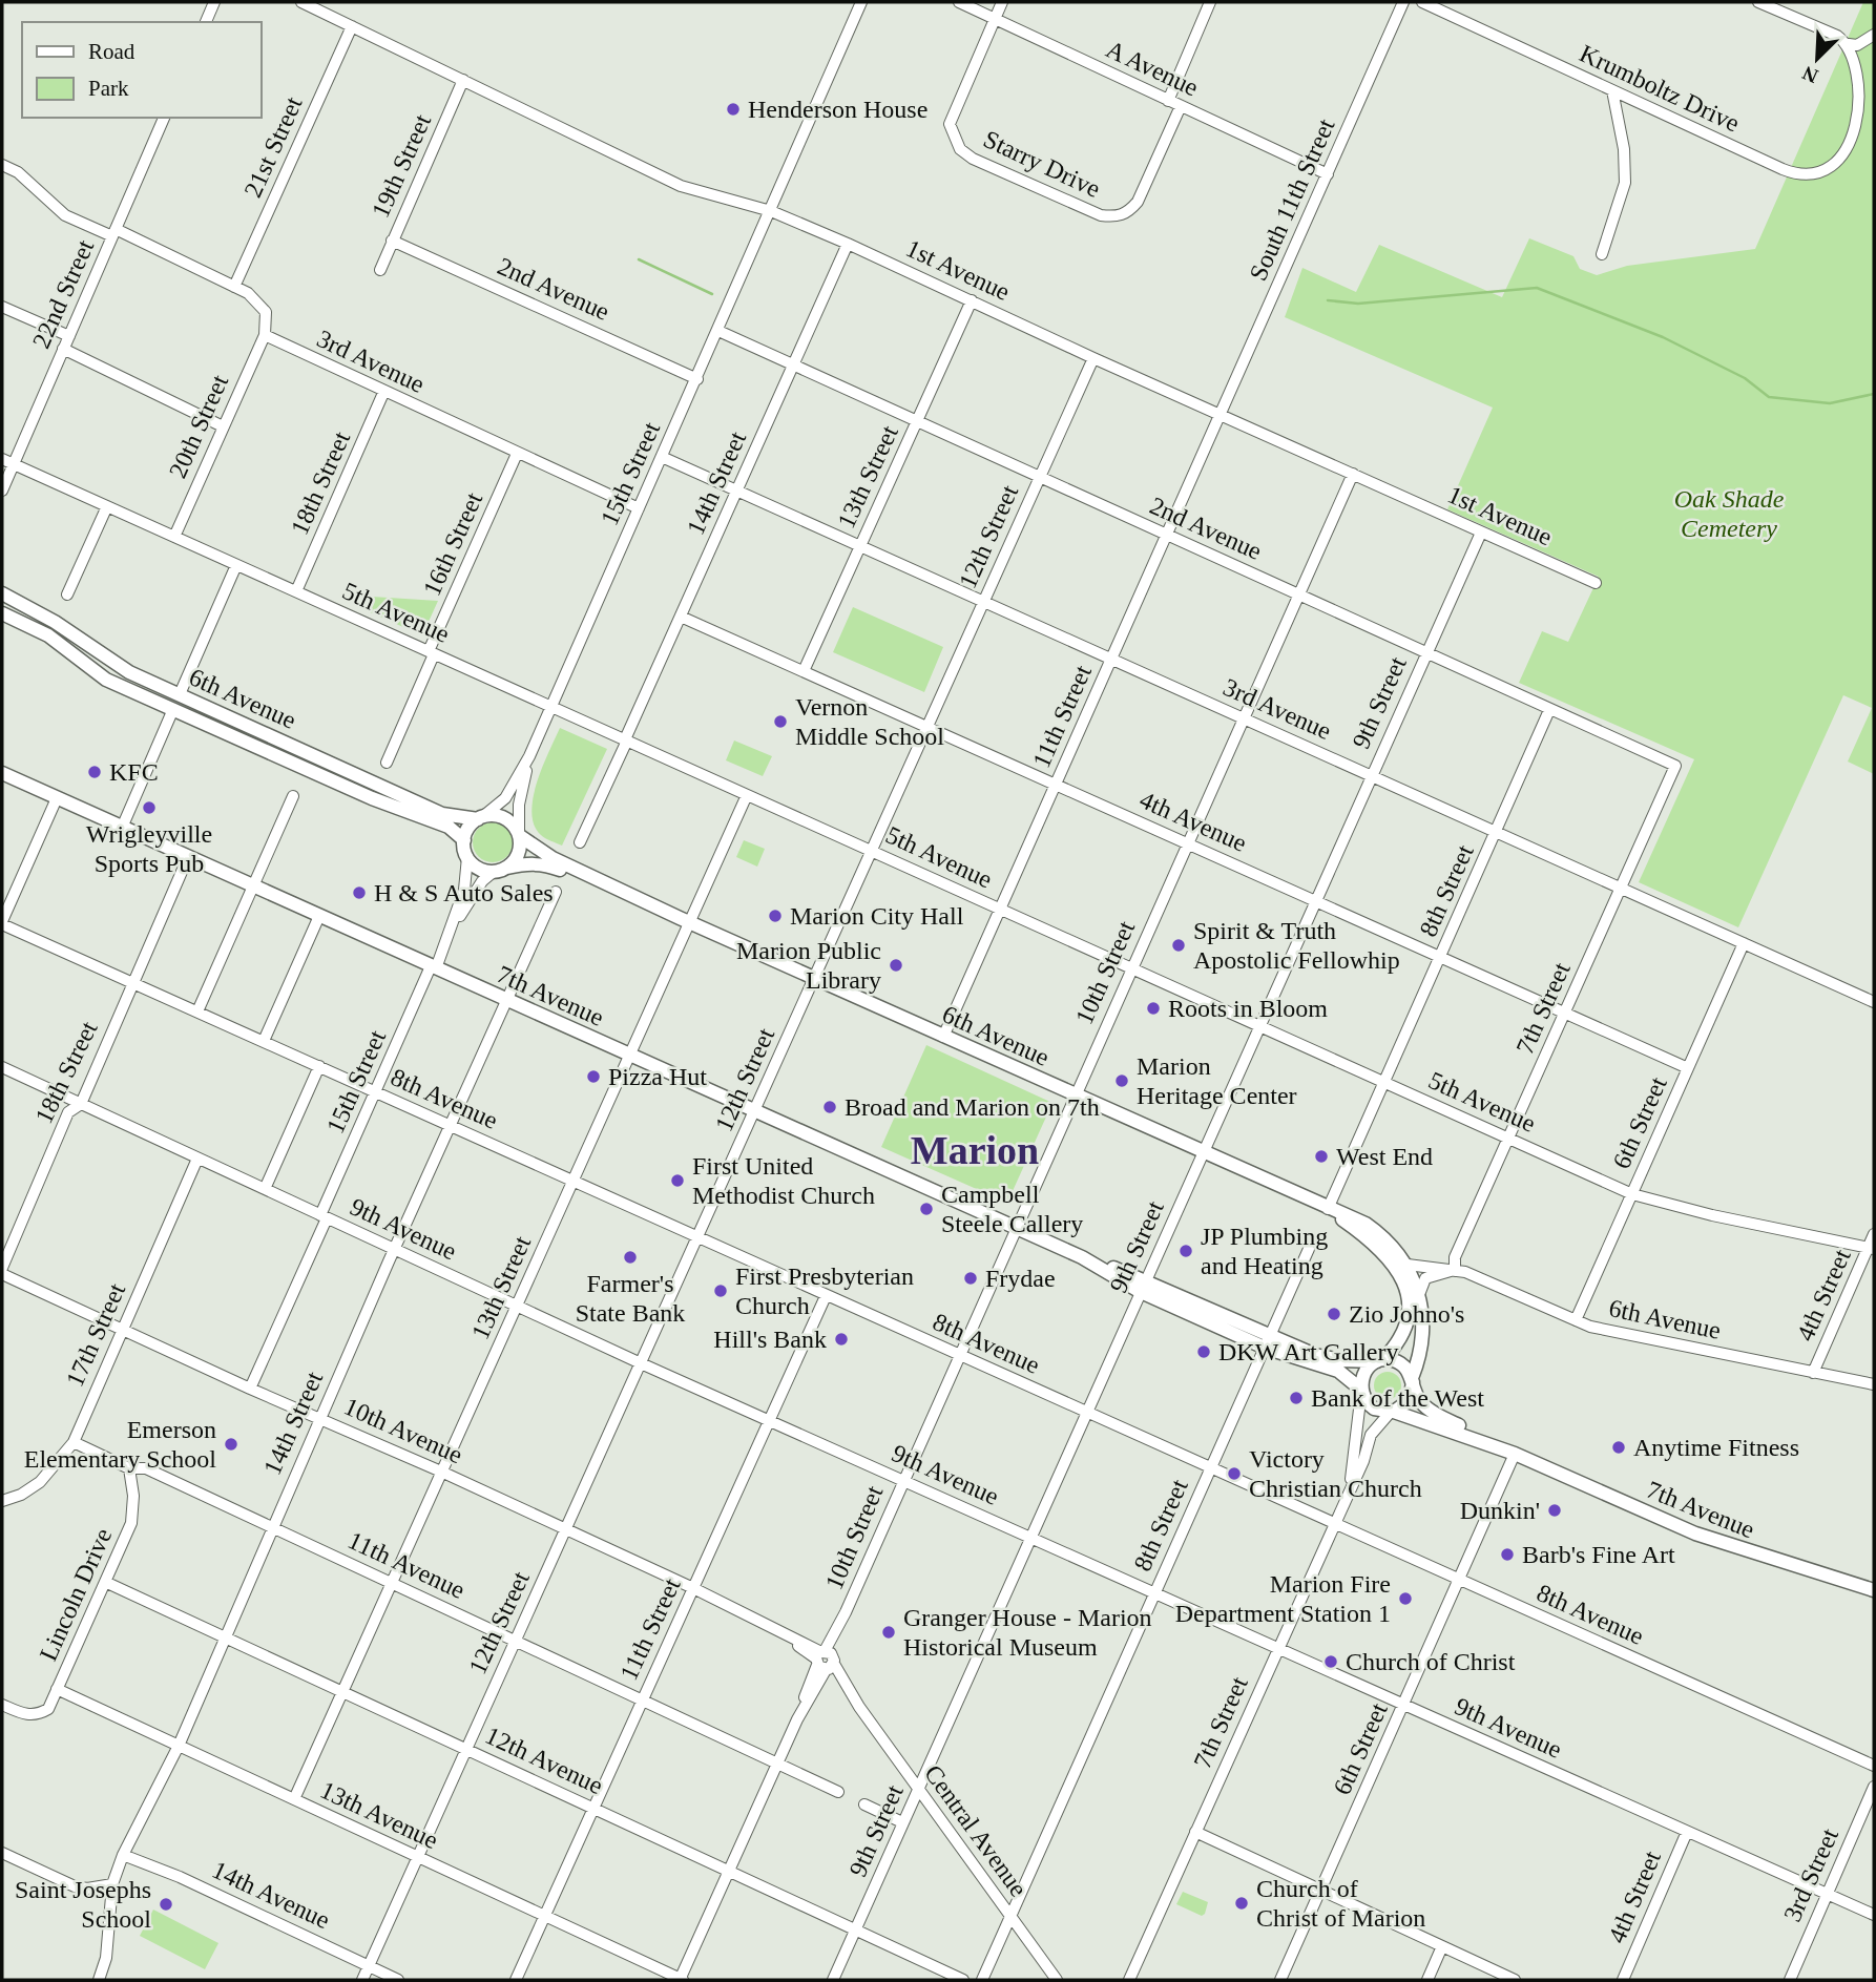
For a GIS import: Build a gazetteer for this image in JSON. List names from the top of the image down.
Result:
{
  "streets": {
    "main road": ["6th Avenue", "7th Avenue"],
    "street": [
      "A Avenue",
      "Krumboltz Drive",
      "21st Street",
      "Starry Drive",
      "19th Street",
      "South 11th Street",
      "1st Avenue",
      "2nd Avenue",
      "22nd Street",
      "3rd Avenue",
      "20th Street",
      "15th Street",
      "13th Street",
      "18th Street",
      "14th Street",
      "12th Street",
      "16th Street",
      "5th Avenue",
      "9th Street",
      "11th Street",
      "4th Avenue",
      "8th Street",
      "10th Street",
      "7th Street",
      "8th Avenue",
      "6th Street",
      "9th Avenue",
      "4th Street",
      "17th Street",
      "10th Avenue",
      "11th Avenue",
      "Lincoln Drive",
      "12th Avenue",
      "13th Avenue",
      "Central Avenue",
      "3rd Street",
      "14th Avenue"
    ]
  },
  "crossings": [
    ["A Avenue", "Starry Drive"],
    ["A Avenue", "South 11th Street"],
    ["21st Street", "1st Avenue"],
    ["19th Street", "1st Avenue"],
    ["19th Street", "2nd Avenue"],
    ["South 11th Street", "1st Avenue"],
    ["South 11th Street", "11th Street"],
    ["1st Avenue", "15th Street"],
    ["1st Avenue", "13th Street"],
    ["1st Avenue", "14th Street"],
    ["1st Avenue", "12th Street"],
    ["1st Avenue", "9th Street"],
    ["1st Avenue", "11th Street"],
    ["1st Avenue", "10th Street"],
    ["2nd Avenue", "15th Street"],
    ["2nd Avenue", "13th Street"],
    ["2nd Avenue", "14th Street"],
    ["2nd Avenue", "12th Street"],
    ["2nd Avenue", "9th Street"],
    ["2nd Avenue", "11th Street"],
    ["2nd Avenue", "8th Street"],
    ["2nd Avenue", "10th Street"],
    ["2nd Avenue", "7th Street"],
    ["22nd Street", "5th Avenue"],
    ["3rd Avenue", "20th Street"],
    ["3rd Avenue", "15th Street"],
    ["3rd Avenue", "13th Street"],
    ["3rd Avenue", "18th Street"],
    ["3rd Avenue", "14th Street"],
    ["3rd Avenue", "12th Street"],
    ["3rd Avenue", "16th Street"],
    ["3rd Avenue", "9th Street"],
    ["3rd Avenue", "11th Street"],
    ["3rd Avenue", "8th Street"],
    ["3rd Avenue", "10th Street"],
    ["3rd Avenue", "7th Street"],
    ["3rd Avenue", "6th Street"],
    ["20th Street", "5th Avenue"],
    ["15th Street", "5th Avenue"],
    ["15th Street", "6th Avenue"],
    ["15th Street", "7th Avenue"],
    ["15th Street", "8th Avenue"],
    ["15th Street", "9th Avenue"],
    ["15th Street", "10th Avenue"],
    ["13th Street", "5th Avenue"],
    ["13th Street", "6th Avenue"],
    ["13th Street", "4th Avenue"],
    ["13th Street", "7th Avenue"],
    ["13th Street", "8th Avenue"],
    ["13th Street", "9th Avenue"],
    ["13th Street", "10th Avenue"],
    ["13th Street", "11th Avenue"],
    ["13th Street", "12th Avenue"],
    ["13th Street", "13th Avenue"],
    ["18th Street", "5th Avenue"],
    ["18th Street", "7th Avenue"],
    ["18th Street", "8th Avenue"],
    ["18th Street", "9th Avenue"],
    ["14th Street", "5th Avenue"],
    ["14th Street", "4th Avenue"],
    ["14th Street", "7th Avenue"],
    ["14th Street", "8th Avenue"],
    ["14th Street", "9th Avenue"],
    ["14th Street", "10th Avenue"],
    ["14th Street", "11th Avenue"],
    ["14th Street", "12th Avenue"],
    ["14th Street", "13th Avenue"],
    ["14th Street", "14th Avenue"],
    ["12th Street", "5th Avenue"],
    ["12th Street", "6th Avenue"],
    ["12th Street", "4th Avenue"],
    ["12th Street", "7th Avenue"],
    ["12th Street", "8th Avenue"],
    ["12th Street", "9th Avenue"],
    ["12th Street", "10th Avenue"],
    ["12th Street", "11th Avenue"],
    ["12th Street", "12th Avenue"],
    ["12th Street", "13th Avenue"],
    ["12th Street", "14th Avenue"],
    ["16th Street", "5th Avenue"],
    ["5th Avenue", "9th Street"],
    ["5th Avenue", "11th Street"],
    ["5th Avenue", "8th Street"],
    ["5th Avenue", "10th Street"],
    ["5th Avenue", "7th Street"],
    ["5th Avenue", "6th Street"],
    ["5th Avenue", "4th Street"],
    ["6th Avenue", "9th Street"],
    ["6th Avenue", "11th Street"],
    ["6th Avenue", "8th Street"],
    ["6th Avenue", "10th Street"],
    ["6th Avenue", "7th Avenue"],
    ["6th Avenue", "7th Street"],
    ["6th Avenue", "6th Street"],
    ["6th Avenue", "4th Street"],
    ["9th Street", "4th Avenue"],
    ["9th Street", "7th Avenue"],
    ["9th Street", "8th Avenue"],
    ["9th Street", "9th Avenue"],
    ["9th Street", "12th Avenue"],
    ["9th Street", "Central Avenue"],
    ["11th Street", "4th Avenue"],
    ["11th Street", "8th Avenue"],
    ["11th Street", "9th Avenue"],
    ["11th Street", "10th Avenue"],
    ["11th Street", "11th Avenue"],
    ["11th Street", "12th Avenue"],
    ["11th Street", "13th Avenue"],
    ["4th Avenue", "8th Street"],
    ["4th Avenue", "10th Street"],
    ["4th Avenue", "7th Street"],
    ["4th Avenue", "6th Street"],
    ["8th Street", "7th Avenue"],
    ["8th Street", "8th Avenue"],
    ["8th Street", "9th Avenue"],
    ["8th Street", "Central Avenue"],
    ["10th Street", "7th Avenue"],
    ["10th Street", "8th Avenue"],
    ["10th Street", "9th Avenue"],
    ["10th Street", "10th Avenue"],
    ["10th Street", "11th Avenue"],
    ["10th Street", "12th Avenue"],
    ["10th Street", "13th Avenue"],
    ["10th Street", "Central Avenue"],
    ["7th Avenue", "7th Street"],
    ["7th Avenue", "6th Street"],
    ["7th Street", "8th Avenue"],
    ["7th Street", "9th Avenue"],
    ["8th Avenue", "6th Street"],
    ["6th Street", "9th Avenue"],
    ["9th Avenue", "4th Street"],
    ["9th Avenue", "17th Street"],
    ["9th Avenue", "3rd Street"],
    ["17th Street", "10th Avenue"],
    ["17th Street", "11th Avenue"],
    ["10th Avenue", "Central Avenue"],
    ["11th Avenue", "Lincoln Drive"],
    ["Lincoln Drive", "12th Avenue"],
    ["Lincoln Drive", "13th Avenue"]
  ],
  "districts": ["Marion"],
  "parks": ["Oak Shade Cemetery"],
  "places": [
    "Henderson House",
    "Vernon Middle School",
    "KFC",
    "Wrigleyville Sports Pub",
    "H & S Auto Sales",
    "Marion City Hall",
    "Spirit & Truth Apostolic Fellowhip",
    "Marion Public Library",
    "Roots in Bloom",
    "Pizza Hut",
    "Marion Heritage Center",
    "Broad and Marion on 7th",
    "West End",
    "First United Methodist Church",
    "Campbell Steele Callery",
    "JP Plumbing and Heating",
    "Farmer's State Bank",
    "Frydae",
    "First Presbyterian Church",
    "Zio Johno's",
    "Hill's Bank",
    "DKW Art Gallery",
    "Bank of the West",
    "Emerson Elementary School",
    "Anytime Fitness",
    "Victory Christian Church",
    "Dunkin'",
    "Barb's Fine Art",
    "Marion Fire Department Station 1",
    "Granger House - Marion Historical Museum",
    "Church of Christ",
    "Church of Christ of Marion",
    "Saint Josephs School"
  ],
  "legend": ["Road", "Park"],
  "north": "bottom left"
}
